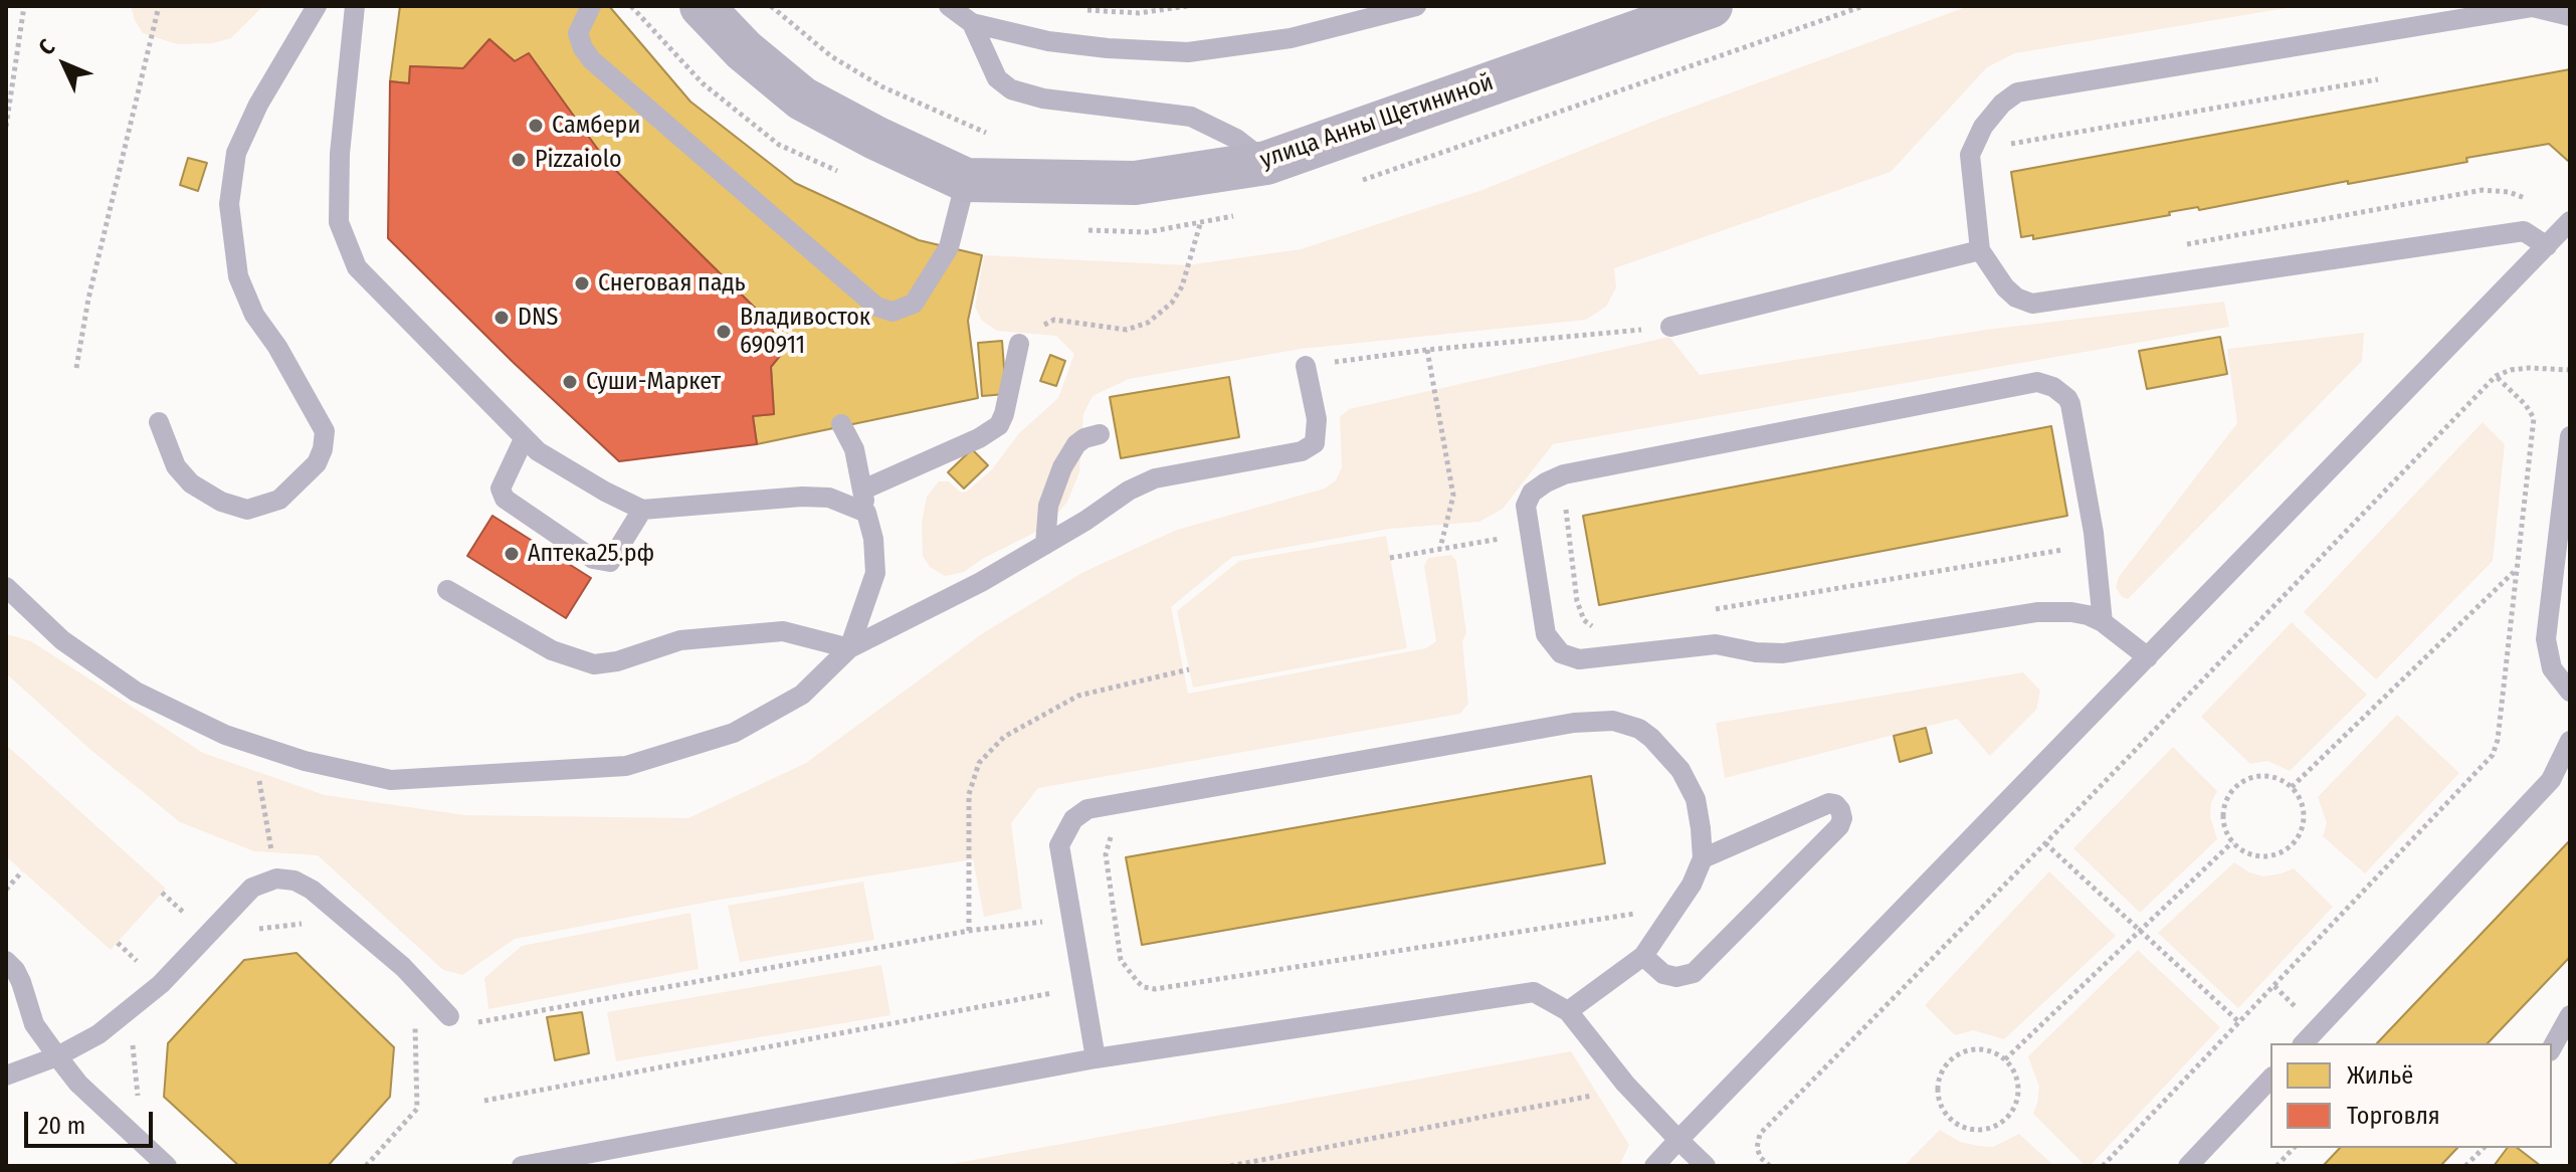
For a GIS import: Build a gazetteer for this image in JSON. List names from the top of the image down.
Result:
{
  "streets": {
    "main road": ["улица Анны Щетининой"]
  },
  "places": [
    "Самбери",
    "Pizzaiolo",
    "Снеговая падь",
    "DNS",
    "Владивосток 690911",
    "Суши-Маркет",
    "Аптека25.рф"
  ],
  "legend": ["Жильё", "Торговля"],
  "scale_bar": "20 m",
  "north": "top left"
}
